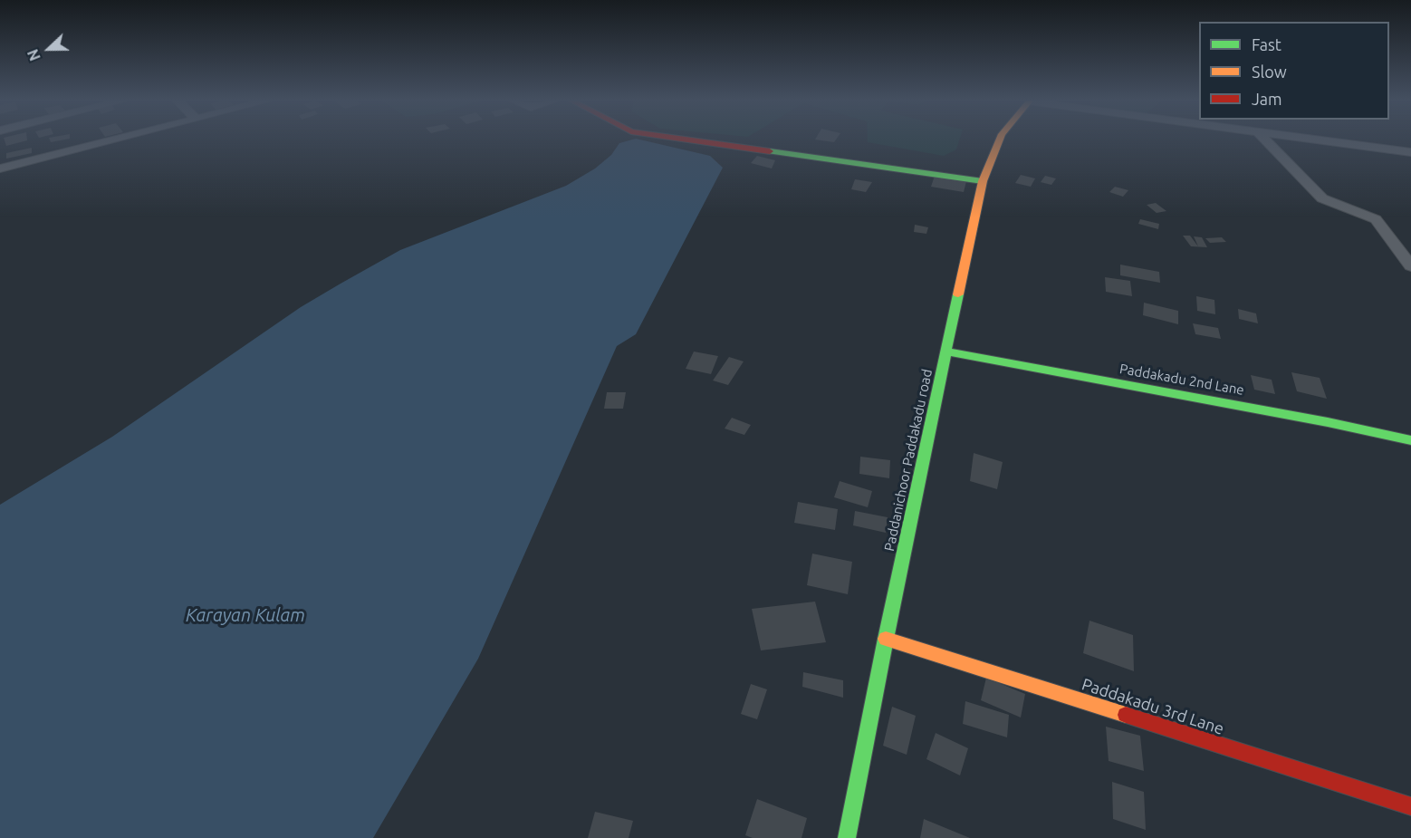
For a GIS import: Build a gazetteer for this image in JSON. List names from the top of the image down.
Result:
{
  "streets": {
    "street": ["Paddakadu 2nd Lane", "Paddanichoor Paddakadu road", "Paddakadu 3rd Lane"]
  },
  "crossings": [
    ["Paddakadu 2nd Lane", "Paddanichoor Paddakadu road"],
    ["Paddanichoor Paddakadu road", "Paddakadu 3rd Lane"]
  ],
  "water": ["Karayan Kulam"],
  "legend": ["Fast", "Slow", "Jam"],
  "north": "left"
}
